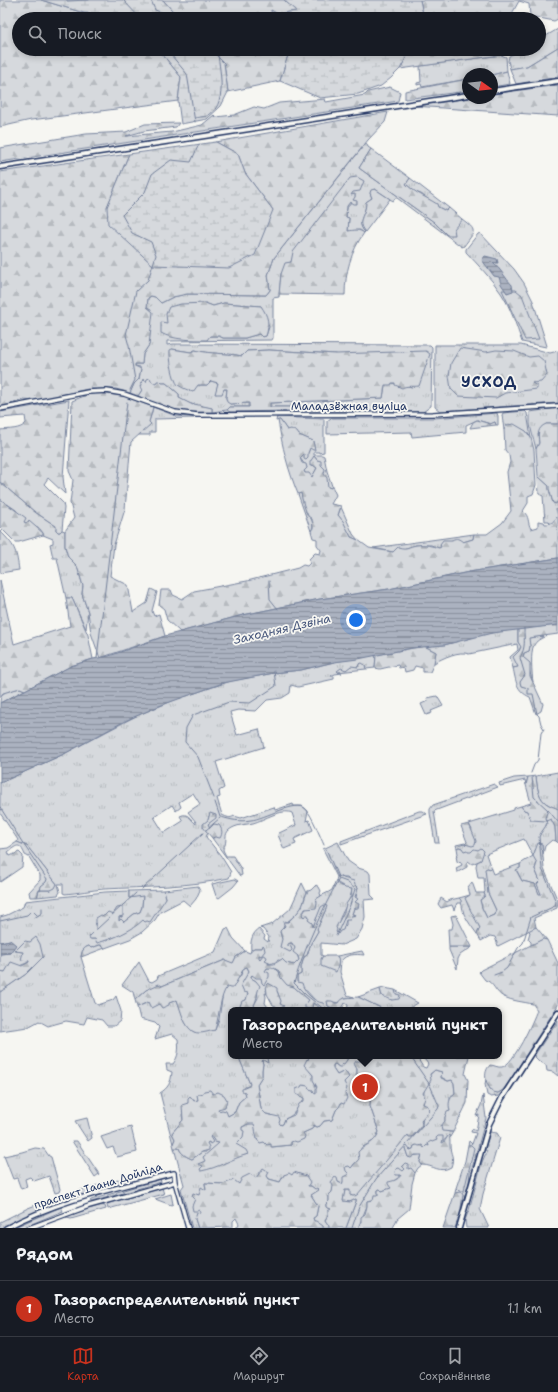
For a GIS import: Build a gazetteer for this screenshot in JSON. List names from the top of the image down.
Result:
{
  "streets": {
    "main road": ["Маладзёжная вуліца", "праспект Іаана Дойліда"]
  },
  "districts": ["УСХОД"],
  "water": ["Заходняя Дзвіна"],
  "north": "right",
  "page": {
    "search": "Поиск",
    "popup": ["Газораспределительный пункт", "Место"],
    "pins": "1",
    "heading": "Рядом",
    "list": [
      {
        "mark": "1",
        "name": "Газораспределительный пункт",
        "note": "Место",
        "value": "1.1 km"
      }
    ],
    "nav": ["Карта", "Маршрут", "Сохранённые"]
  }
}
